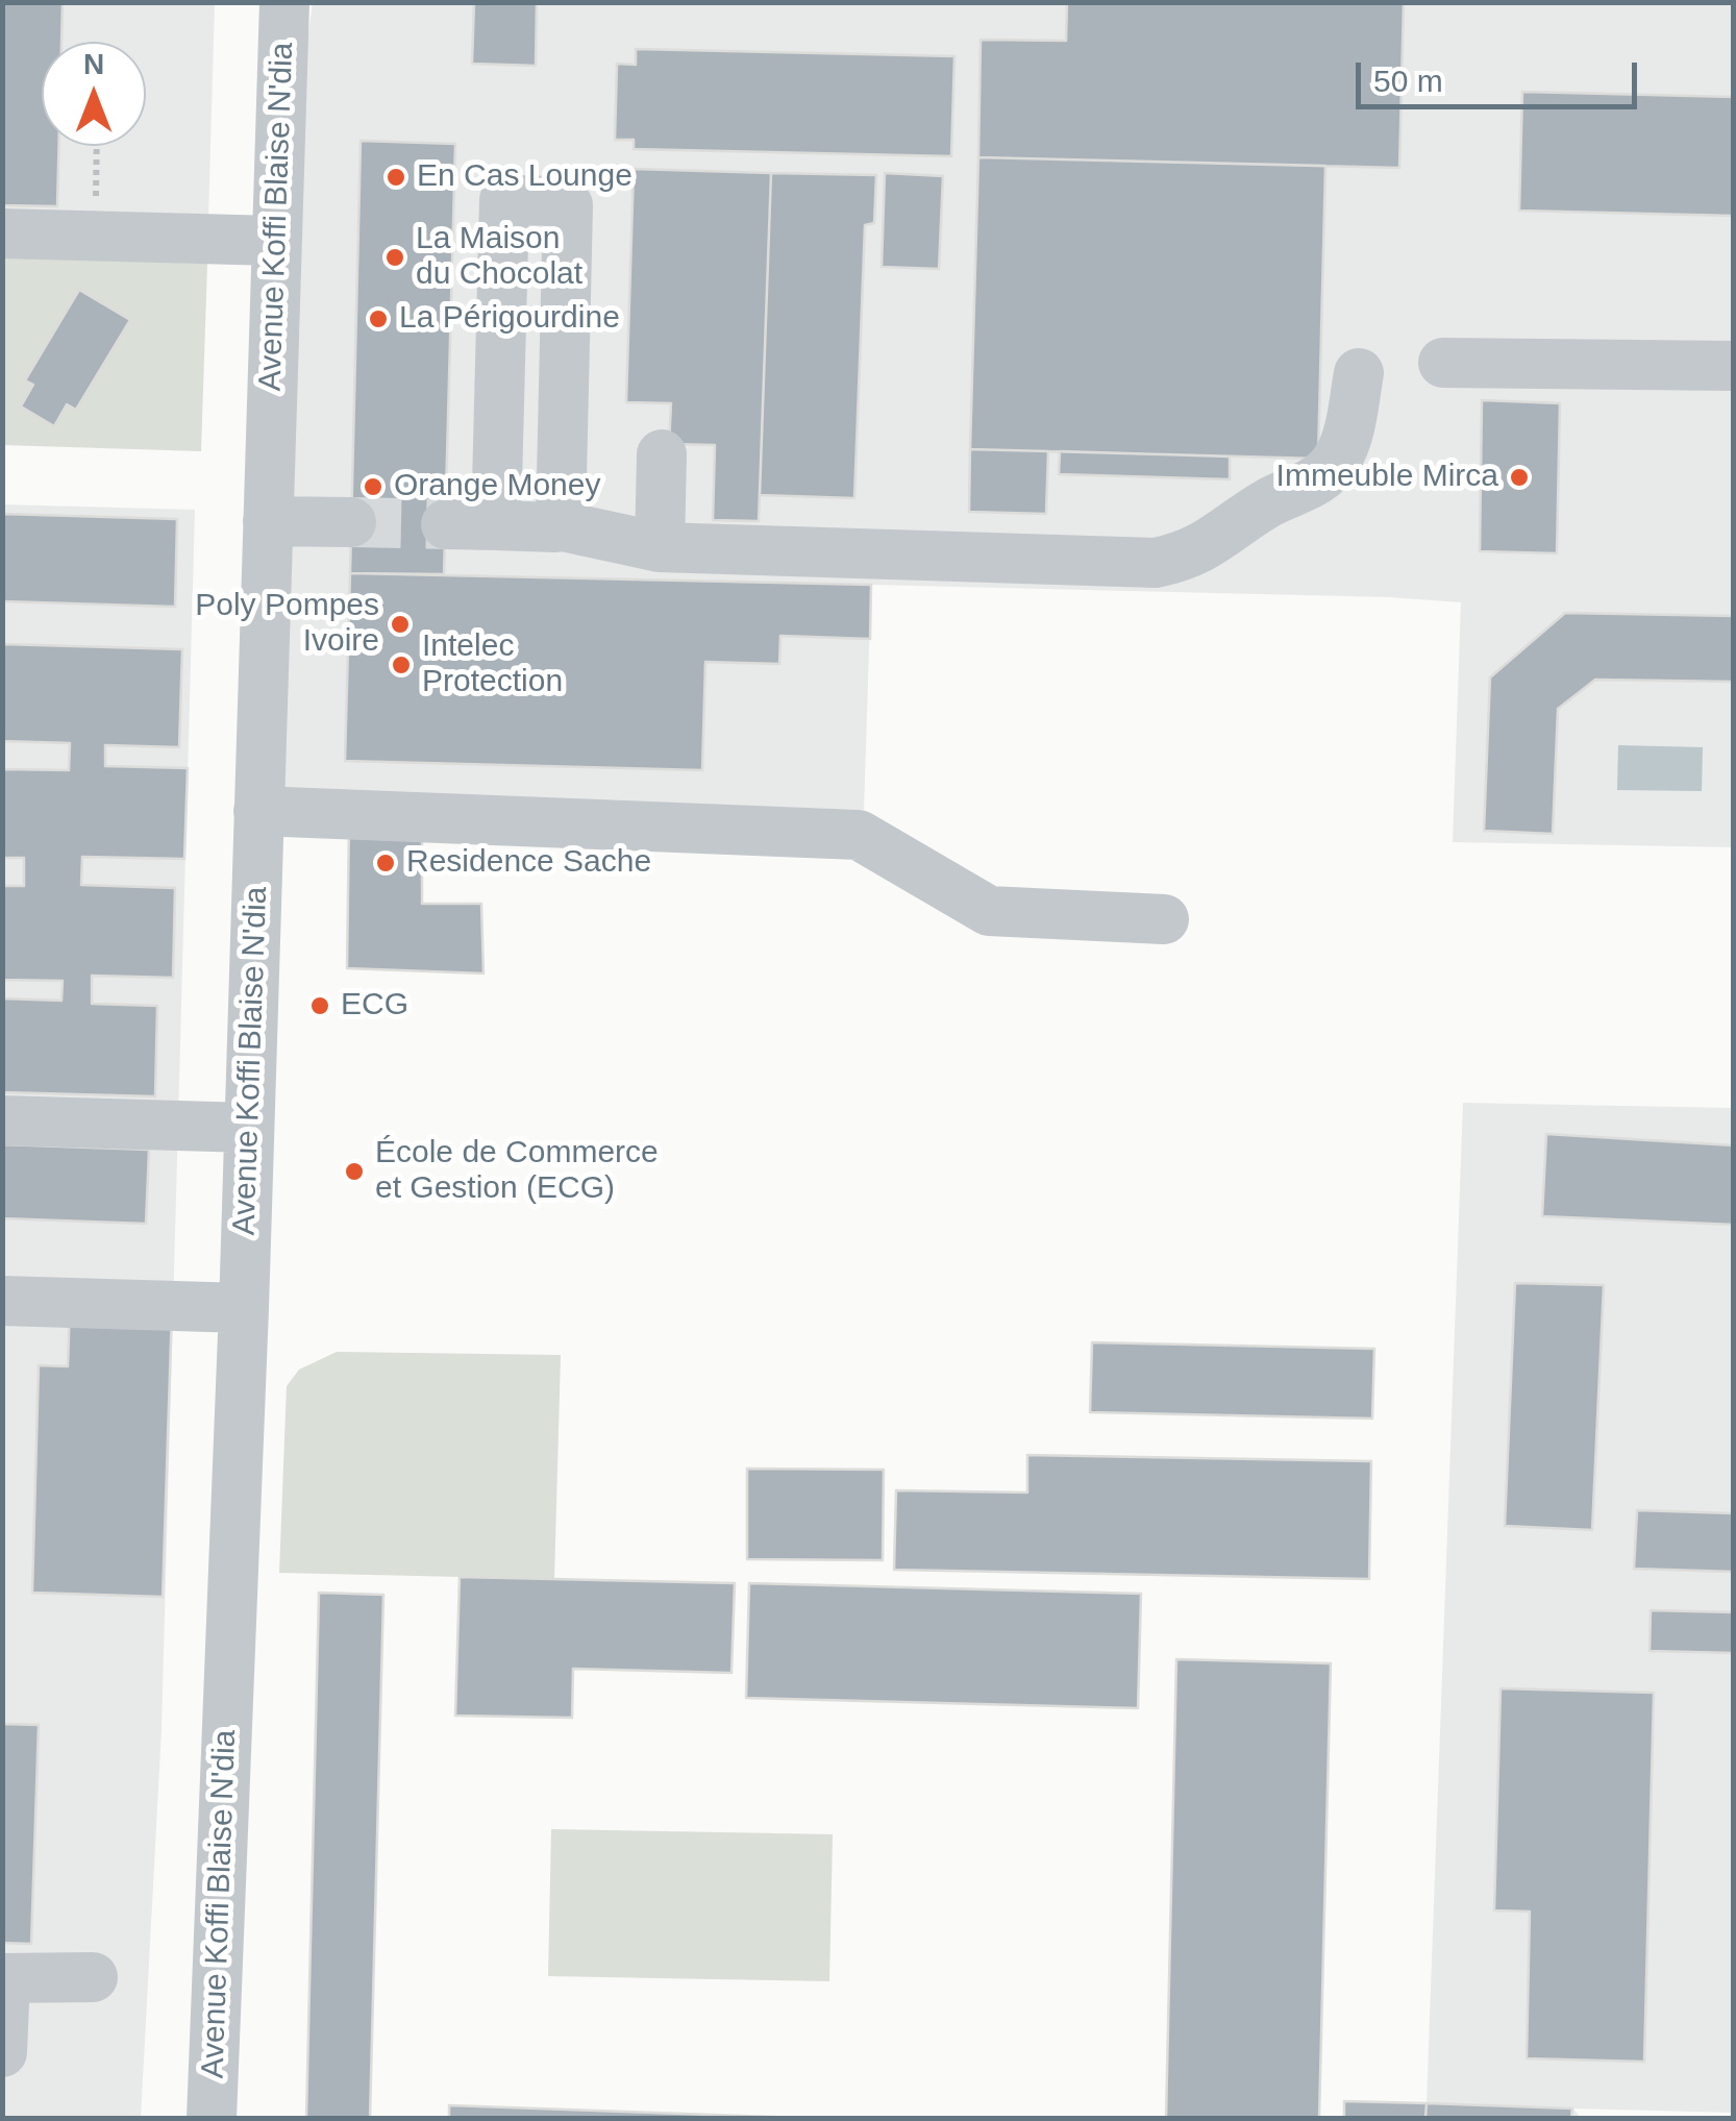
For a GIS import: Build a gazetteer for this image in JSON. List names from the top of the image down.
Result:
{
  "streets": {
    "street": ["Avenue Koffi Blaise N'dia"]
  },
  "places": [
    "En Cas Lounge",
    "La Maison du Chocolat",
    "La Périgourdine",
    "Immeuble Mirca",
    "Orange Money",
    "Poly Pompes Ivoire",
    "Intelec Protection",
    "Residence Sache",
    "ECG",
    "École de Commerce et Gestion (ECG)"
  ],
  "scale_bar": "50 m",
  "north": "top"
}
